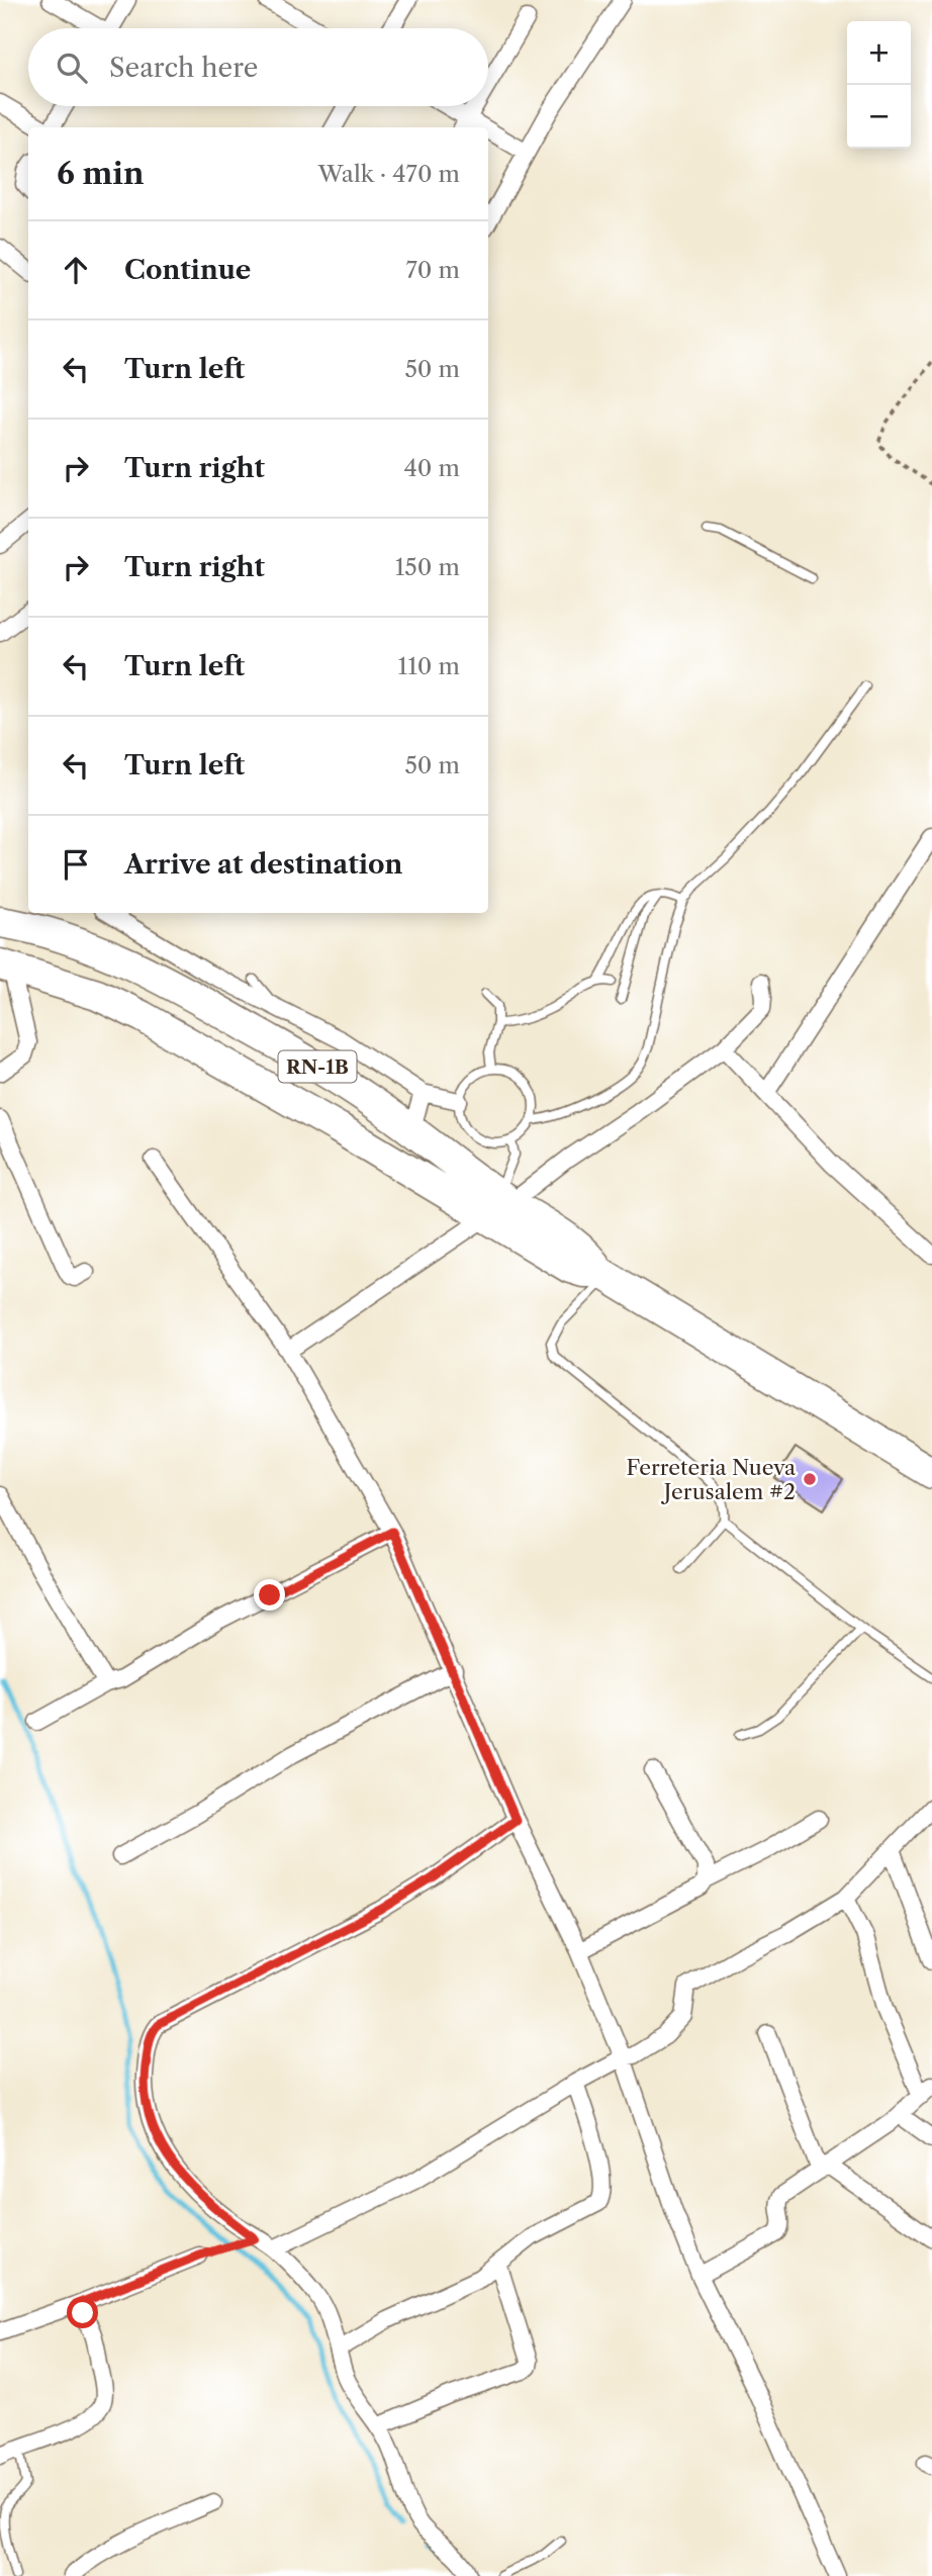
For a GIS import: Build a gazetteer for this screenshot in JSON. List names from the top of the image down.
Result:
{
  "streets": {
    "highway": ["RN-1B"]
  },
  "places": ["Ferreteria Nueva Jerusalem #2"],
  "page": {
    "map_buttons": ["+", "−"],
    "search": "Search here",
    "heading": ["6 min", "Walk · 470 m"],
    "list": [
      ["Continue", "70 m"],
      ["Turn left", "50 m"],
      ["Turn right", "40 m"],
      ["Turn right", "150 m"],
      ["Turn left", "110 m"],
      ["Turn left", "50 m"],
      "Arrive at destination"
    ]
  }
}
